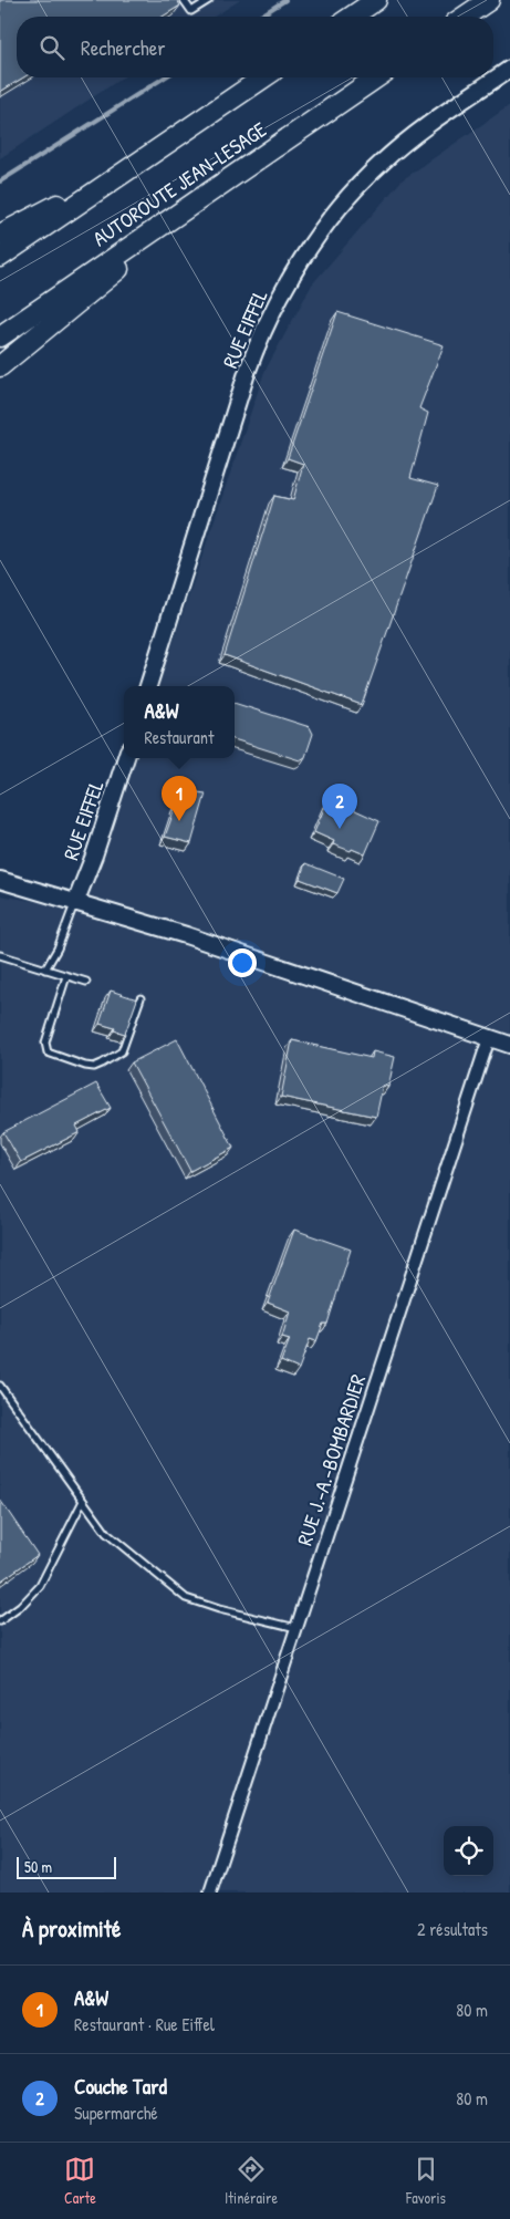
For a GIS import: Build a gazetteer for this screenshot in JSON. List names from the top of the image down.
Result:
{
  "streets": {
    "highway": ["AUTOROUTE JEAN-LESAGE"],
    "street": ["RUE EIFFEL", "RUE J.-A.-BOMBARDIER"]
  },
  "scale_bar": "50 m",
  "page": {
    "search": "Rechercher",
    "popup": ["A&W", "Restaurant"],
    "pins": ["1", "2"],
    "scale": "50 m",
    "heading": ["À proximité", "2 résultats"],
    "list": [
      {
        "mark": "1",
        "name": "A&W",
        "note": "Restaurant · Rue Eiffel",
        "value": "80 m"
      },
      {
        "mark": "2",
        "name": "Couche Tard",
        "note": "Supermarché",
        "value": "80 m"
      }
    ],
    "nav": ["Carte", "Itinéraire", "Favoris"]
  }
}
